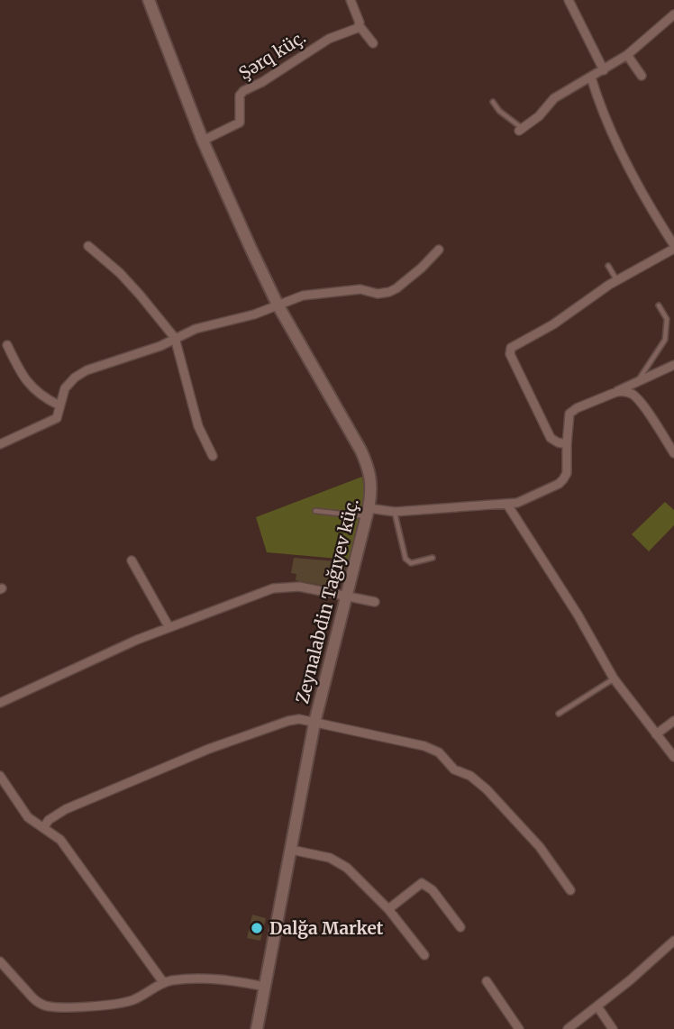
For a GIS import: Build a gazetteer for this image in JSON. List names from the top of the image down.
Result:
{
  "streets": {
    "street": ["Şərq küç.", "Zeynalabdin Tağıyev küç."]
  },
  "crossings": [
    ["Şərq küç.", "Zeynalabdin Tağıyev küç."]
  ],
  "places": ["Dalğa Market"]
}
